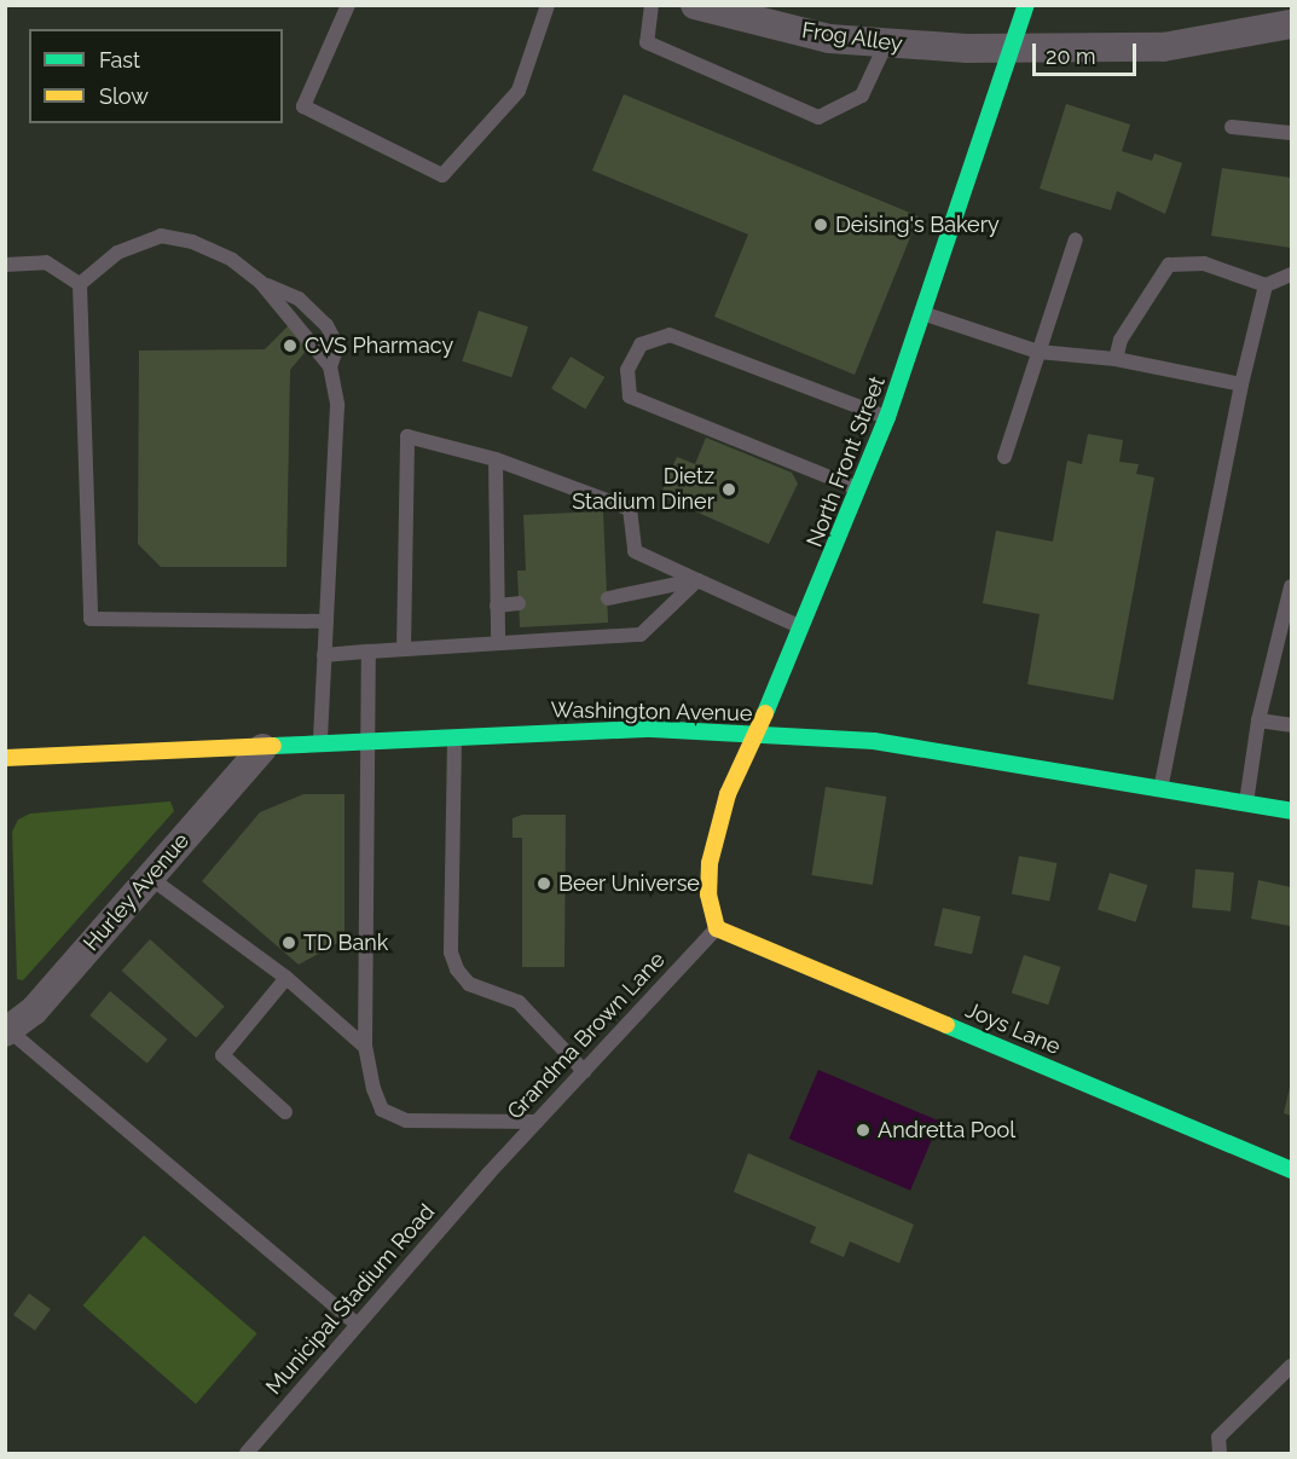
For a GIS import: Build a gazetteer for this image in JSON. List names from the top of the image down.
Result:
{
  "streets": {
    "street": [
      "Frog Alley",
      "North Front Street",
      "Washington Avenue",
      "Hurley Avenue",
      "Joys Lane"
    ],
    "lane": ["Grandma Brown Lane", "Municipal Stadium Road"]
  },
  "crossings": [
    ["Frog Alley", "North Front Street"],
    ["North Front Street", "Washington Avenue"],
    ["North Front Street", "Joys Lane"],
    ["North Front Street", "Grandma Brown Lane"],
    ["Washington Avenue", "Hurley Avenue"],
    ["Joys Lane", "Grandma Brown Lane"],
    ["Grandma Brown Lane", "Municipal Stadium Road"]
  ],
  "places": [
    "Deising's Bakery",
    "CVS Pharmacy",
    "Dietz Stadium Diner",
    "Beer Universe",
    "TD Bank",
    "Andretta Pool"
  ],
  "legend": ["Fast", "Slow"],
  "scale_bar": "20 m"
}
